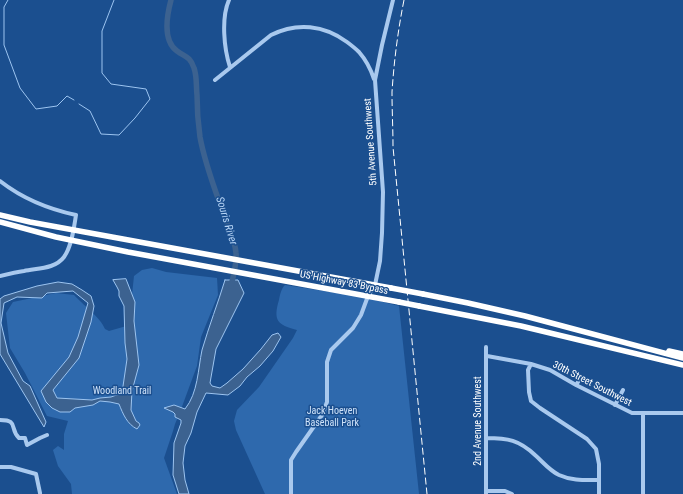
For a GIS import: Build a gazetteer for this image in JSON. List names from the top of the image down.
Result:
{
  "streets": {
    "highway": ["US Highway 83 Bypass"],
    "street": ["5th Avenue Southwest", "30th Street Southwest", "2nd Avenue Southwest"]
  },
  "crossings": [
    ["5th Avenue Southwest", "US Highway 83 Bypass"],
    ["30th Street Southwest", "2nd Avenue Southwest"]
  ],
  "water": ["Souris River"],
  "parks": ["Woodland Trail", "Jack Hoeven Baseball Park"]
}
